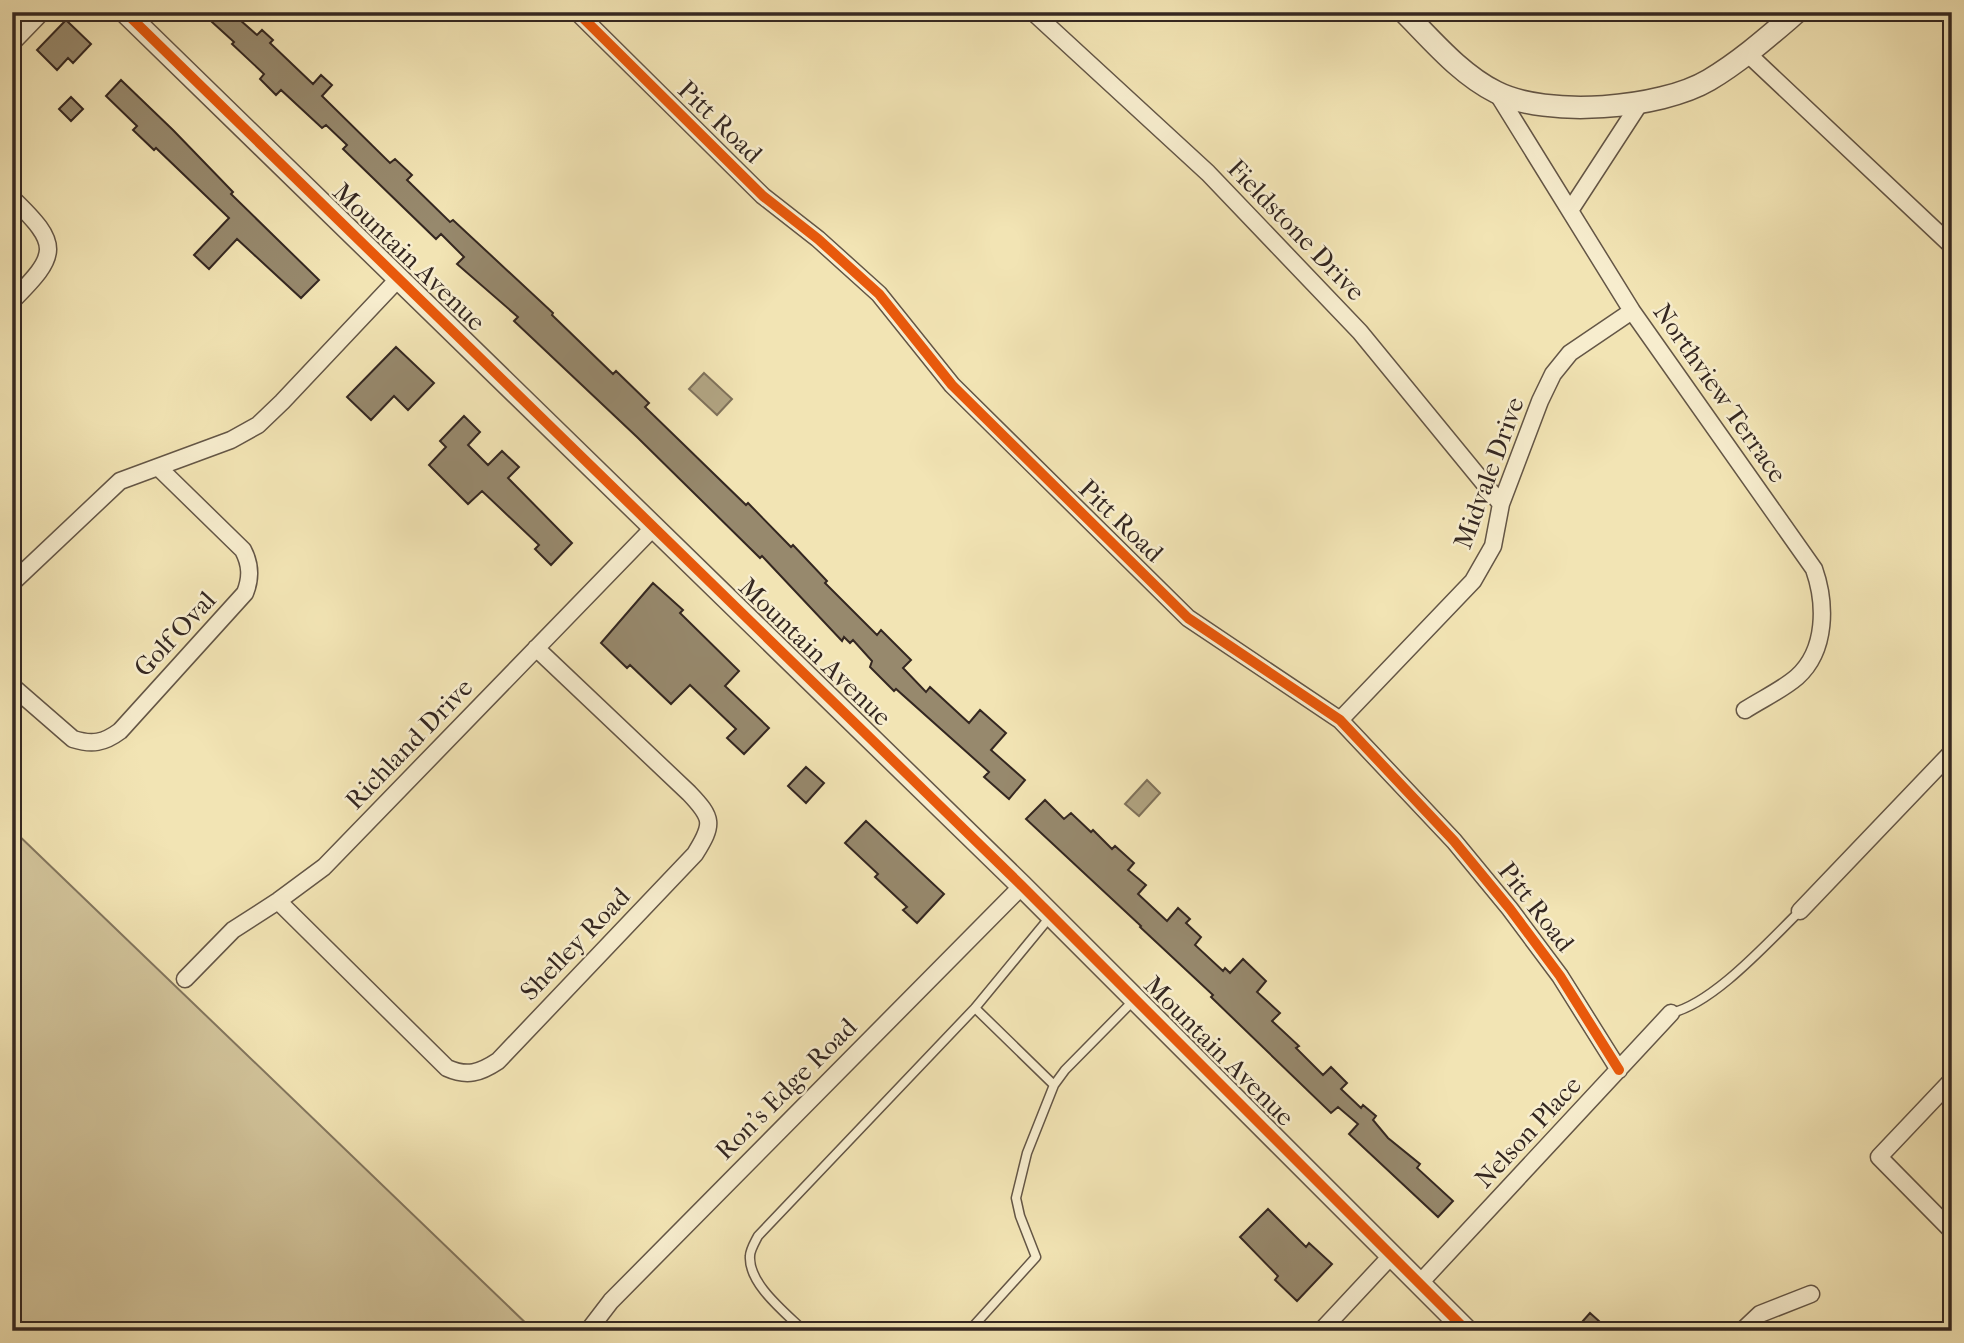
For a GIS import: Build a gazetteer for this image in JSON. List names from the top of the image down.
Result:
{
  "streets": {
    "street": [
      "Pitt Road",
      "Fieldstone Drive",
      "Mountain Avenue",
      "Northview Terrace",
      "Midvale Drive",
      "Golf Oval",
      "Richland Drive",
      "Shelley Road",
      "Ron's Edge Road",
      "Nelson Place"
    ]
  },
  "crossings": [
    ["Pitt Road", "Midvale Drive"],
    ["Pitt Road", "Nelson Place"],
    ["Fieldstone Drive", "Midvale Drive"],
    ["Mountain Avenue", "Richland Drive"],
    ["Mountain Avenue", "Ron's Edge Road"],
    ["Mountain Avenue", "Nelson Place"],
    ["Northview Terrace", "Midvale Drive"],
    ["Richland Drive", "Shelley Road"]
  ]
}
